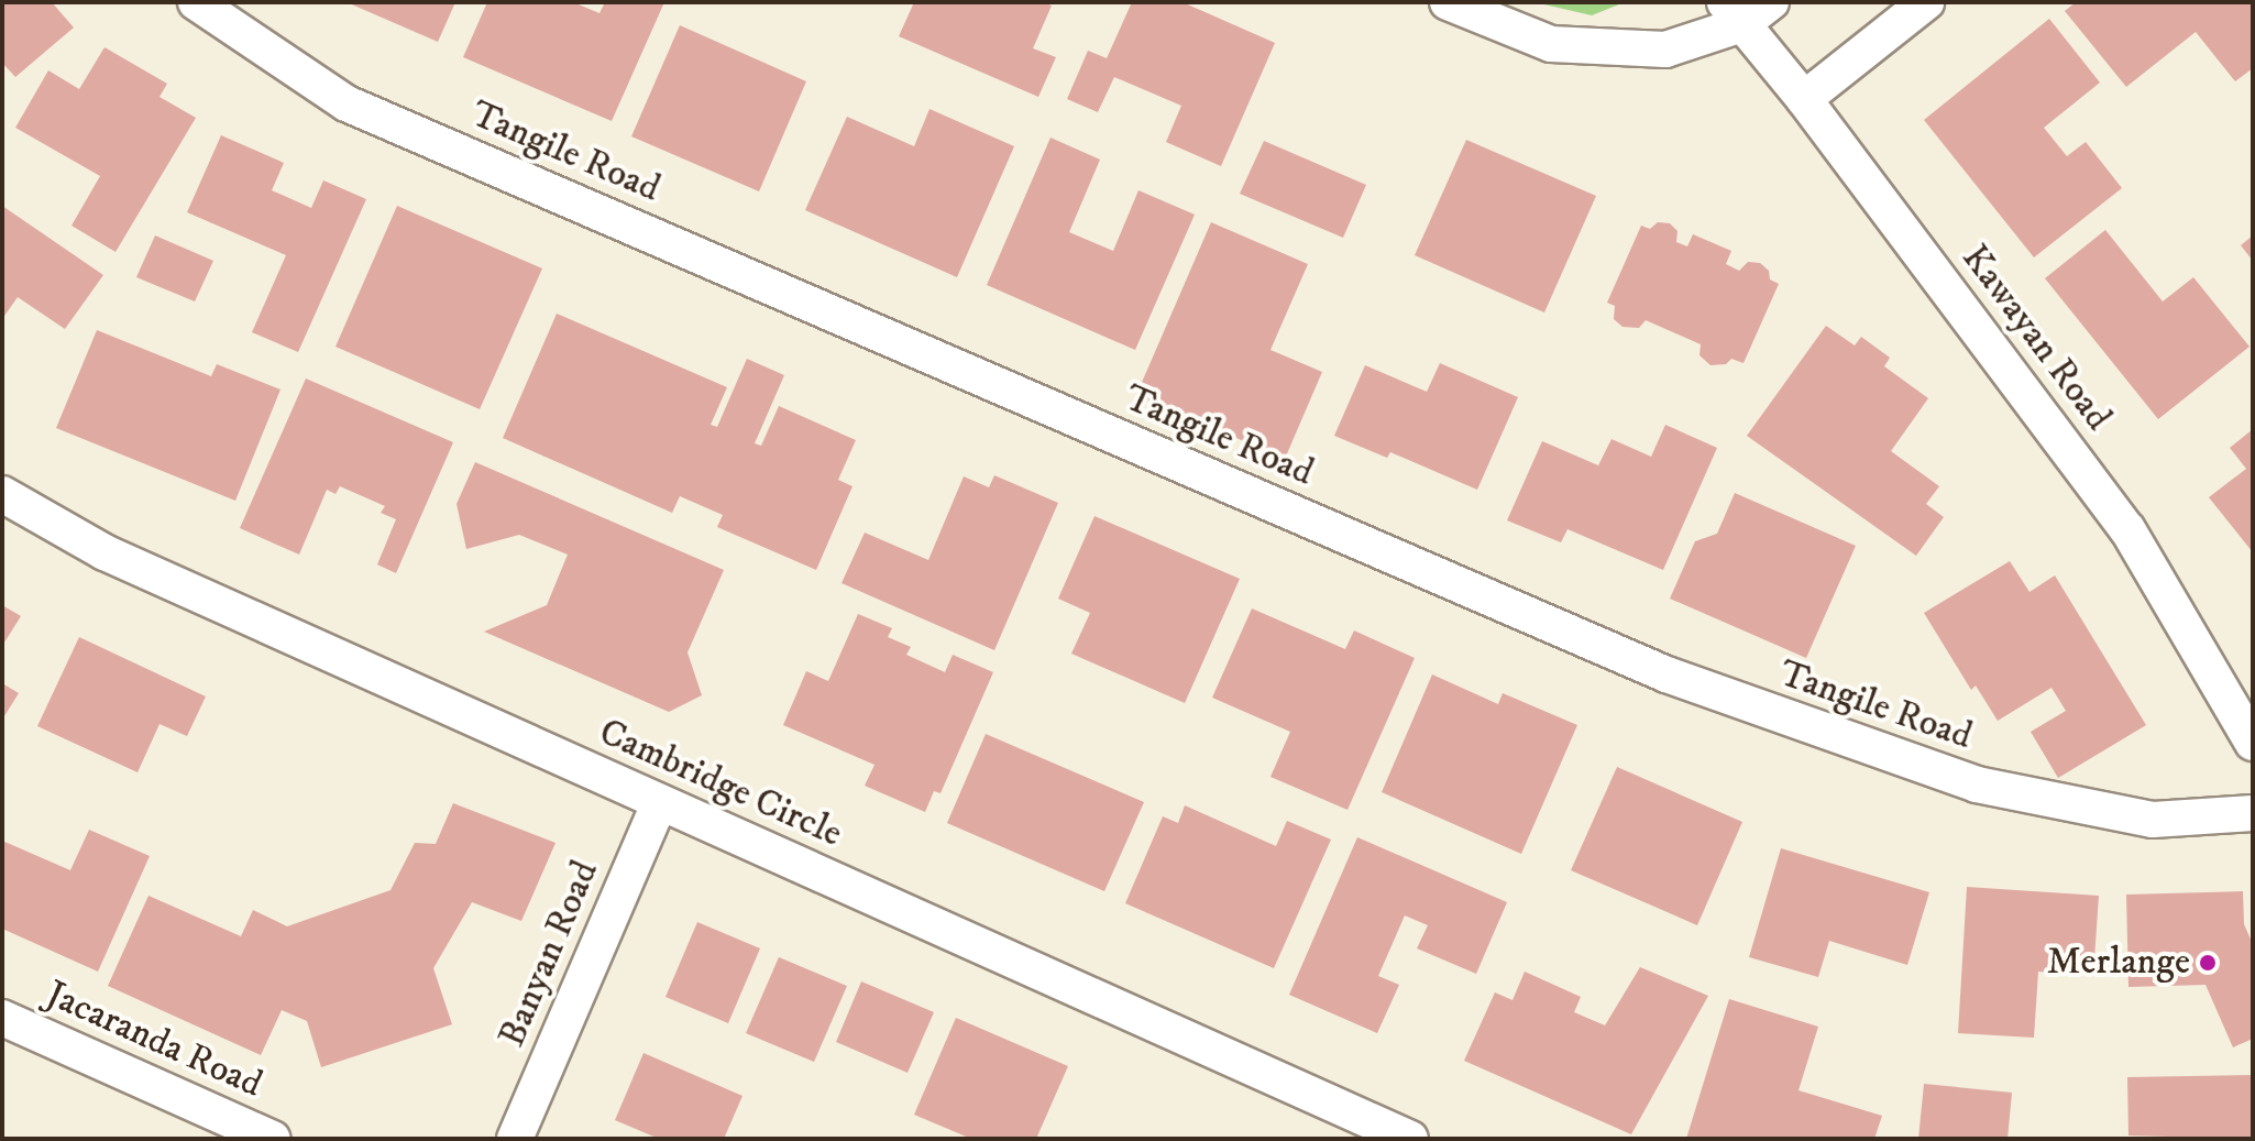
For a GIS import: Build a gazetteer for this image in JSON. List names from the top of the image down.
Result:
{
  "streets": {
    "street": [
      "Tangile Road",
      "Kawayan Road",
      "Cambridge Circle",
      "Banyan Road",
      "Jacaranda Road"
    ]
  },
  "crossings": [
    ["Cambridge Circle", "Banyan Road"]
  ],
  "places": ["Merlange"]
}
